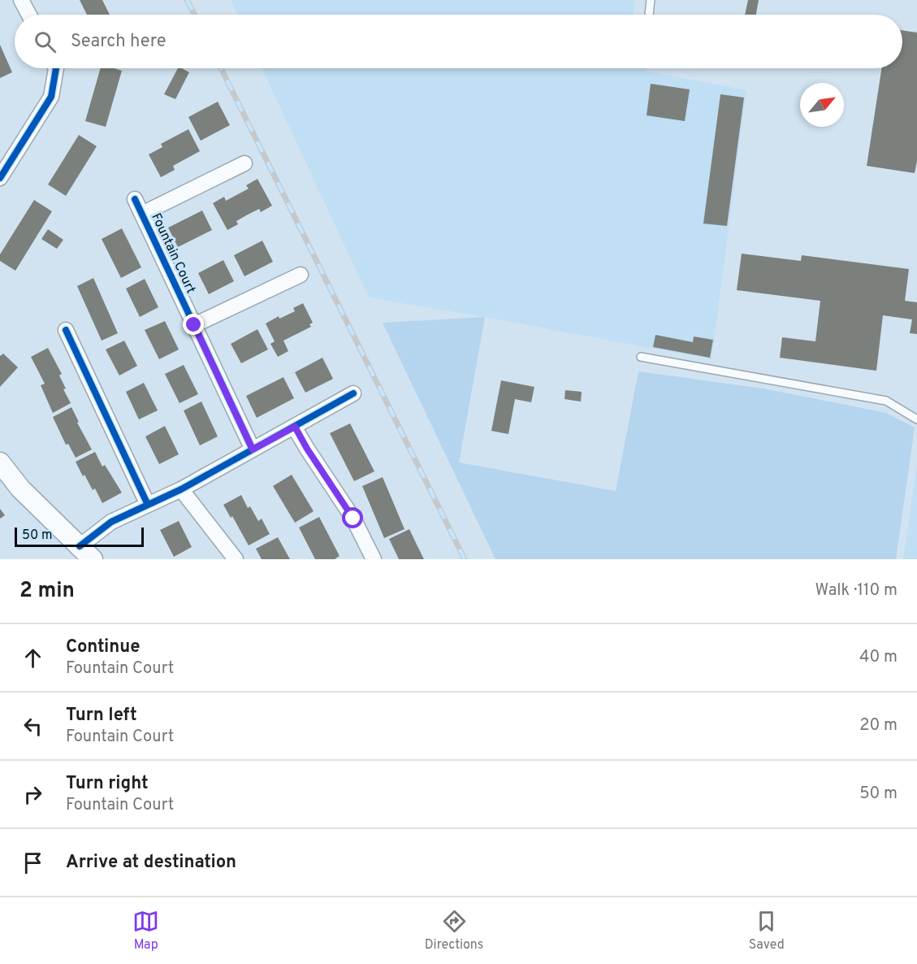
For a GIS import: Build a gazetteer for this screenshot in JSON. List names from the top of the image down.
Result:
{
  "streets": {
    "street": ["Fountain Court"]
  },
  "scale_bar": "50 m",
  "north": "top right",
  "page": {
    "search": "Search here",
    "scale": "50 m",
    "heading": ["2 min", "Walk · 110 m"],
    "list": [
      ["Continue", "Fountain Court", "40 m"],
      ["Turn left", "Fountain Court", "20 m"],
      ["Turn right", "Fountain Court", "50 m"],
      "Arrive at destination"
    ],
    "nav": ["Map", "Directions", "Saved"]
  }
}
